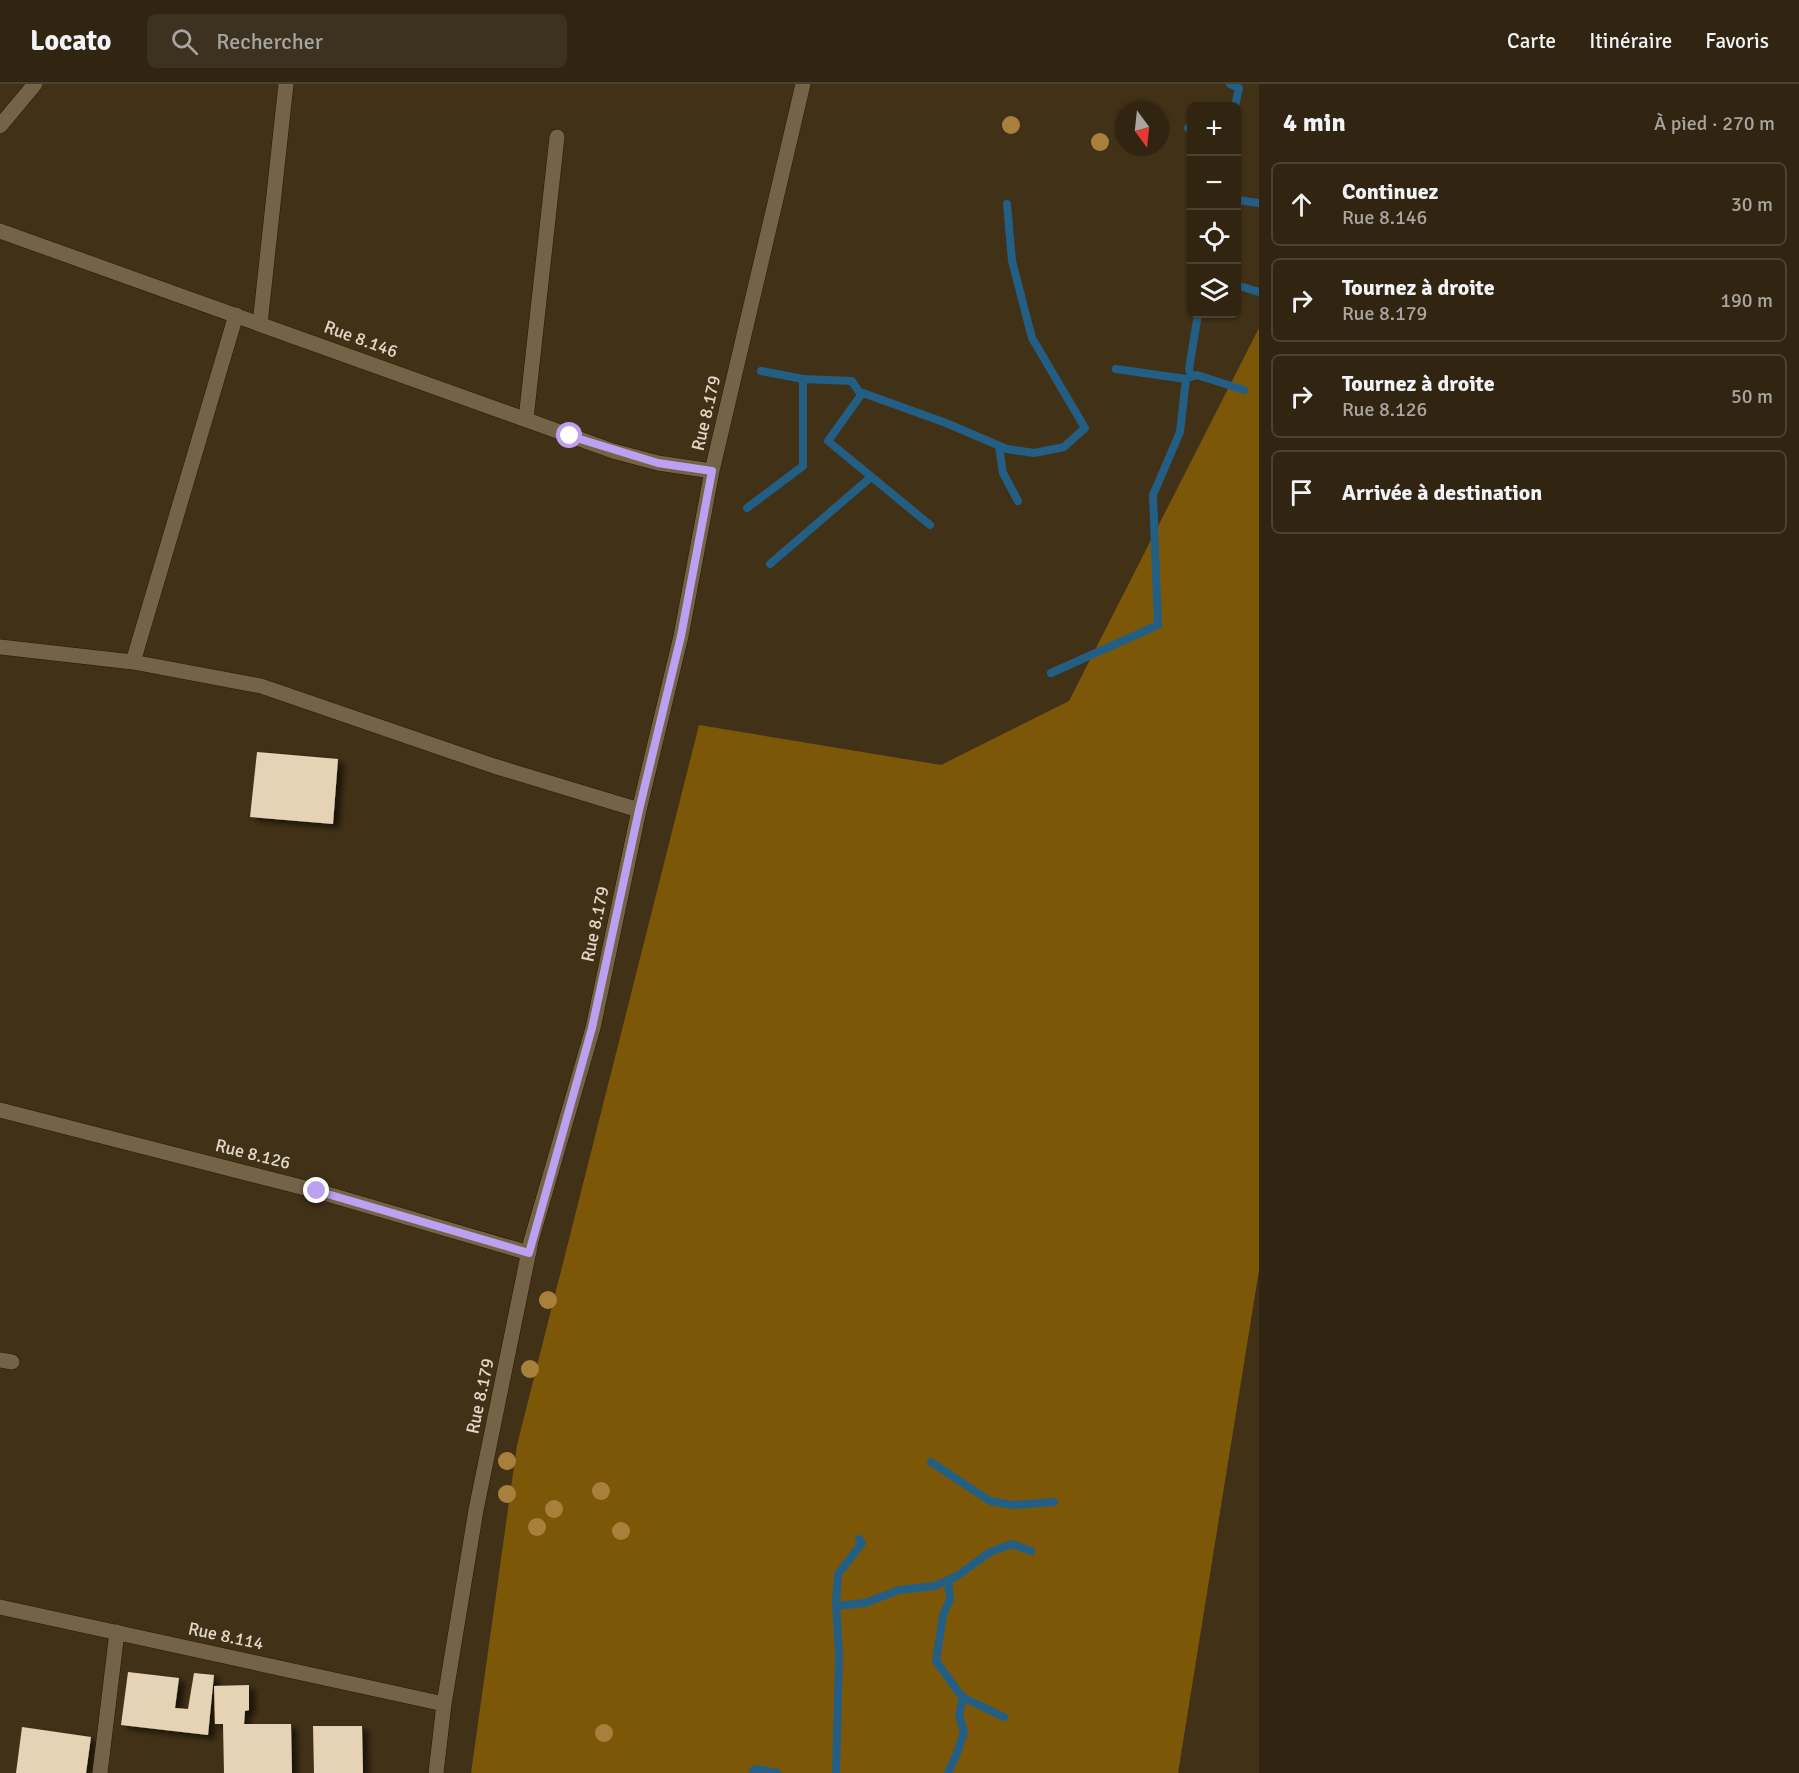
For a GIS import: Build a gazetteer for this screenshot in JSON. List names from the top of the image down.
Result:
{
  "streets": {
    "street": [
      "Rue 8.146",
      "Rue 8.179",
      "Rue 8.126",
      "Rue 8.114"
    ]
  },
  "crossings": [
    ["Rue 8.146", "Rue 8.179"],
    ["Rue 8.179", "Rue 8.126"],
    ["Rue 8.179", "Rue 8.114"]
  ],
  "north": "bottom",
  "page": {
    "header": "Locato",
    "search": "Rechercher",
    "nav": ["Carte", "Itinéraire", "Favoris"],
    "heading": ["4 min", "À pied · 270 m"],
    "map_buttons": ["+", "−"],
    "list": [
      ["Continuez", "Rue 8.146", "30 m"],
      ["Tournez à droite", "Rue 8.179", "190 m"],
      ["Tournez à droite", "Rue 8.126", "50 m"],
      "Arrivée à destination"
    ]
  }
}
